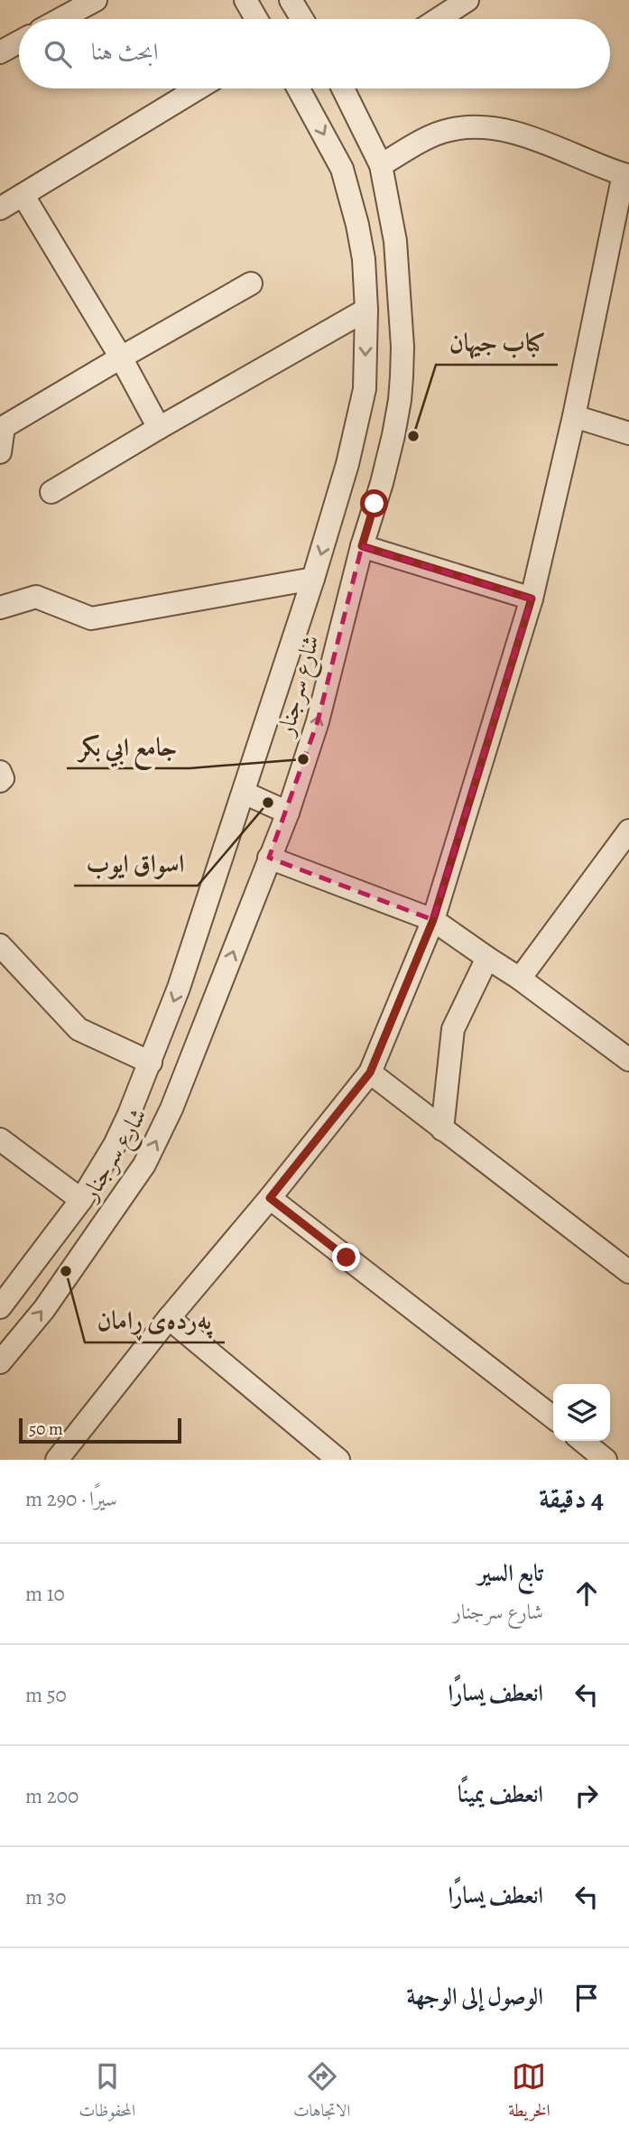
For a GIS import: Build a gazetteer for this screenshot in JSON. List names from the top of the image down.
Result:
{
  "streets": {
    "street": ["شارع سرجنار"]
  },
  "places": [
    "كباب جيهان",
    "جامع ابي بكر",
    "اسواق ايوب",
    "پەردەی ڕامان"
  ],
  "scale_bar": "50 m",
  "page": {
    "search": "ابحث هنا",
    "scale": "50 m",
    "heading": ["4 دقيقة", "سيرًا · 290 m"],
    "list": [
      ["تابع السير", "شارع سرجنار", "10 m"],
      ["انعطف يسارًا", "50 m"],
      ["انعطف يمينًا", "200 m"],
      ["انعطف يسارًا", "30 m"],
      "الوصول إلى الوجهة"
    ],
    "nav": ["الخريطة", "الاتجاهات", "المحفوظات"]
  }
}
